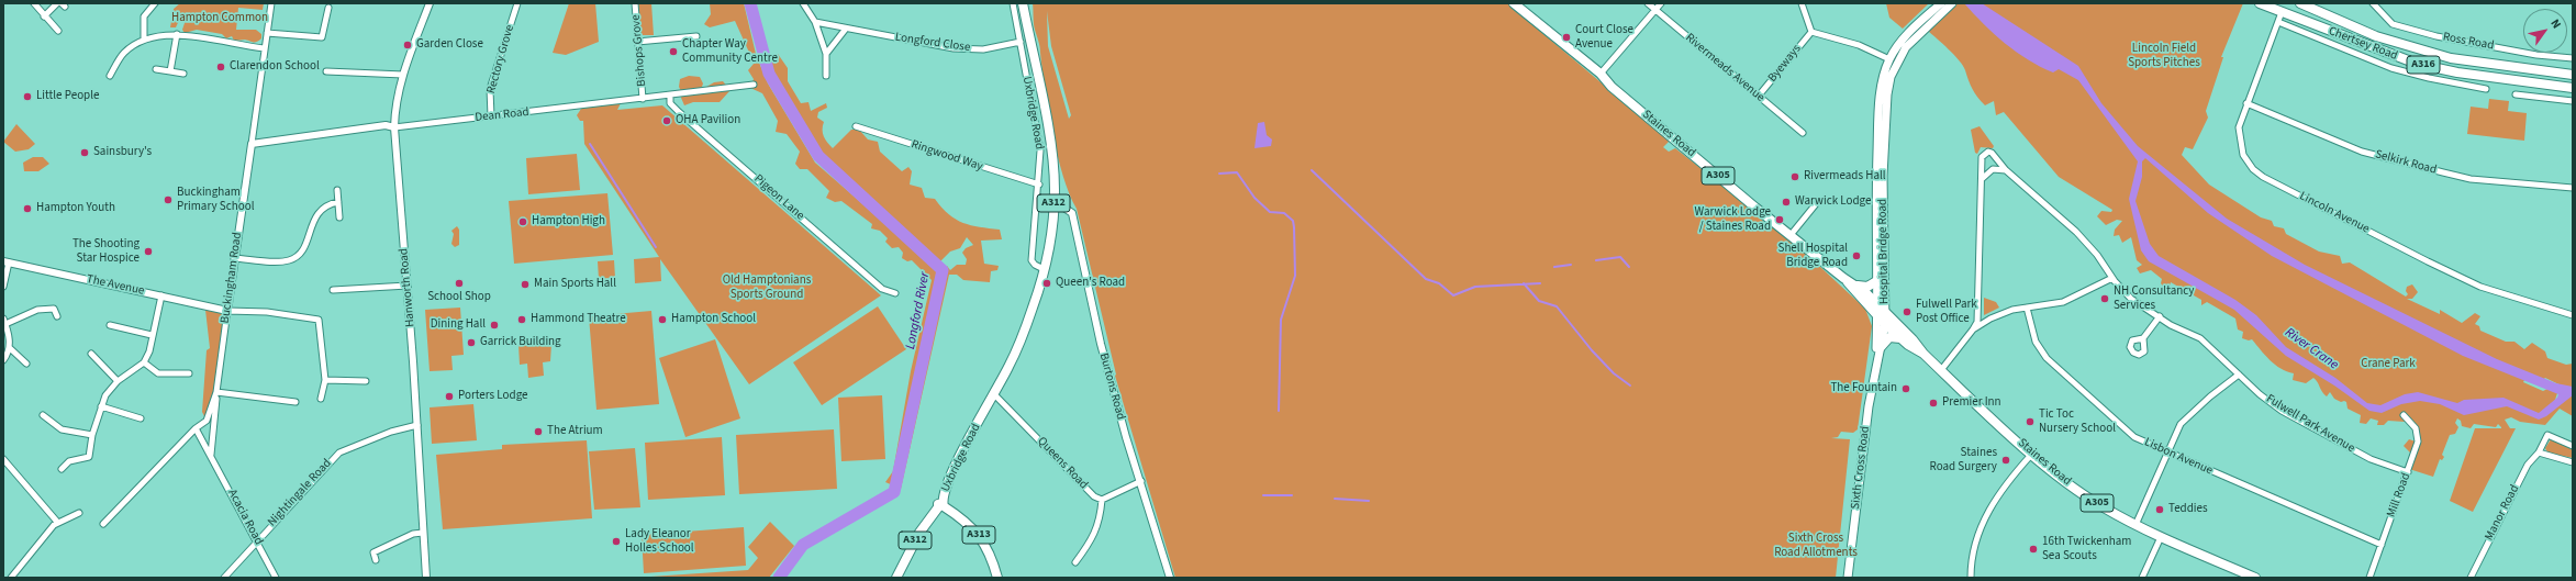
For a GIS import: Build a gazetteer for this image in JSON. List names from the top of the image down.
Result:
{
  "streets": {
    "main road": [
      "Chertsey Road",
      "A316",
      "Uxbridge Road",
      "Staines Road",
      "A305",
      "A312",
      "Hospital Bridge Road",
      "Sixth Cross Road",
      "A313"
    ],
    "street": [
      "Ross Road",
      "Longford Close",
      "Bishops Grove",
      "Rectory Grove",
      "Byeways",
      "Rivermeads Avenue",
      "Dean Road",
      "Ringwood Way",
      "Selkirk Road",
      "Pigeon Lane",
      "Lincoln Avenue",
      "Buckingham Road",
      "The Avenue",
      "Hanworth Road",
      "Burtons Road",
      "Fulwell Park Avenue",
      "Lisbon Avenue",
      "Queens Road",
      "Nightingale Road",
      "Mill Road",
      "Manor Road",
      "Acacia Road"
    ]
  },
  "crossings": [
    ["Longford Close", "Uxbridge Road"],
    ["Chertsey Road", "Lincoln Avenue"],
    ["Bishops Grove", "Dean Road"],
    ["Rectory Grove", "Dean Road"],
    ["Byeways", "Rivermeads Avenue"],
    ["Uxbridge Road", "Ringwood Way"],
    ["Uxbridge Road", "Burtons Road"],
    ["Uxbridge Road", "Queens Road"],
    ["Uxbridge Road", "A313"],
    ["Dean Road", "Pigeon Lane"],
    ["Dean Road", "Buckingham Road"],
    ["Dean Road", "Hanworth Road"],
    ["Staines Road", "Hospital Bridge Road"],
    ["Staines Road", "Sixth Cross Road"],
    ["Selkirk Road", "Lincoln Avenue"],
    ["Hospital Bridge Road", "Sixth Cross Road"],
    ["Buckingham Road", "The Avenue"],
    ["Buckingham Road", "Acacia Road"],
    ["Hanworth Road", "Nightingale Road"],
    ["Fulwell Park Avenue", "Mill Road"],
    ["Lisbon Avenue", "Mill Road"],
    ["Nightingale Road", "Acacia Road"]
  ],
  "water": ["Longford River", "River Crane"],
  "parks": [
    "Hampton Common",
    "Lincoln Field Sports Pitches",
    "Old Hamptonians Sports Ground",
    "Crane Park",
    "Sixth Cross Road Allotments"
  ],
  "places": [
    "Court Close Avenue",
    "Garden Close",
    "Chapter Way Community Centre",
    "Clarendon School",
    "Little People",
    "OHA Pavilion",
    "Sainsbury's",
    "Rivermeads Hall",
    "Buckingham Primary School",
    "Warwick Lodge",
    "Hampton Youth",
    "Warwick Lodge / Staines Road",
    "Hampton High",
    "The Shooting Star Hospice",
    "Shell Hospital Bridge Road",
    "School Shop",
    "Queen's Road",
    "Main Sports Hall",
    "NH Consultancy Services",
    "Fulwell Park Post Office",
    "Hammond Theatre",
    "Hampton School",
    "Dining Hall",
    "Garrick Building",
    "The Fountain",
    "Porters Lodge",
    "Premier Inn",
    "Tic Toc Nursery School",
    "The Atrium",
    "Staines Road Surgery",
    "Teddies",
    "Lady Eleanor Holles School",
    "16th Twickenham Sea Scouts"
  ],
  "north": "top right"
}
